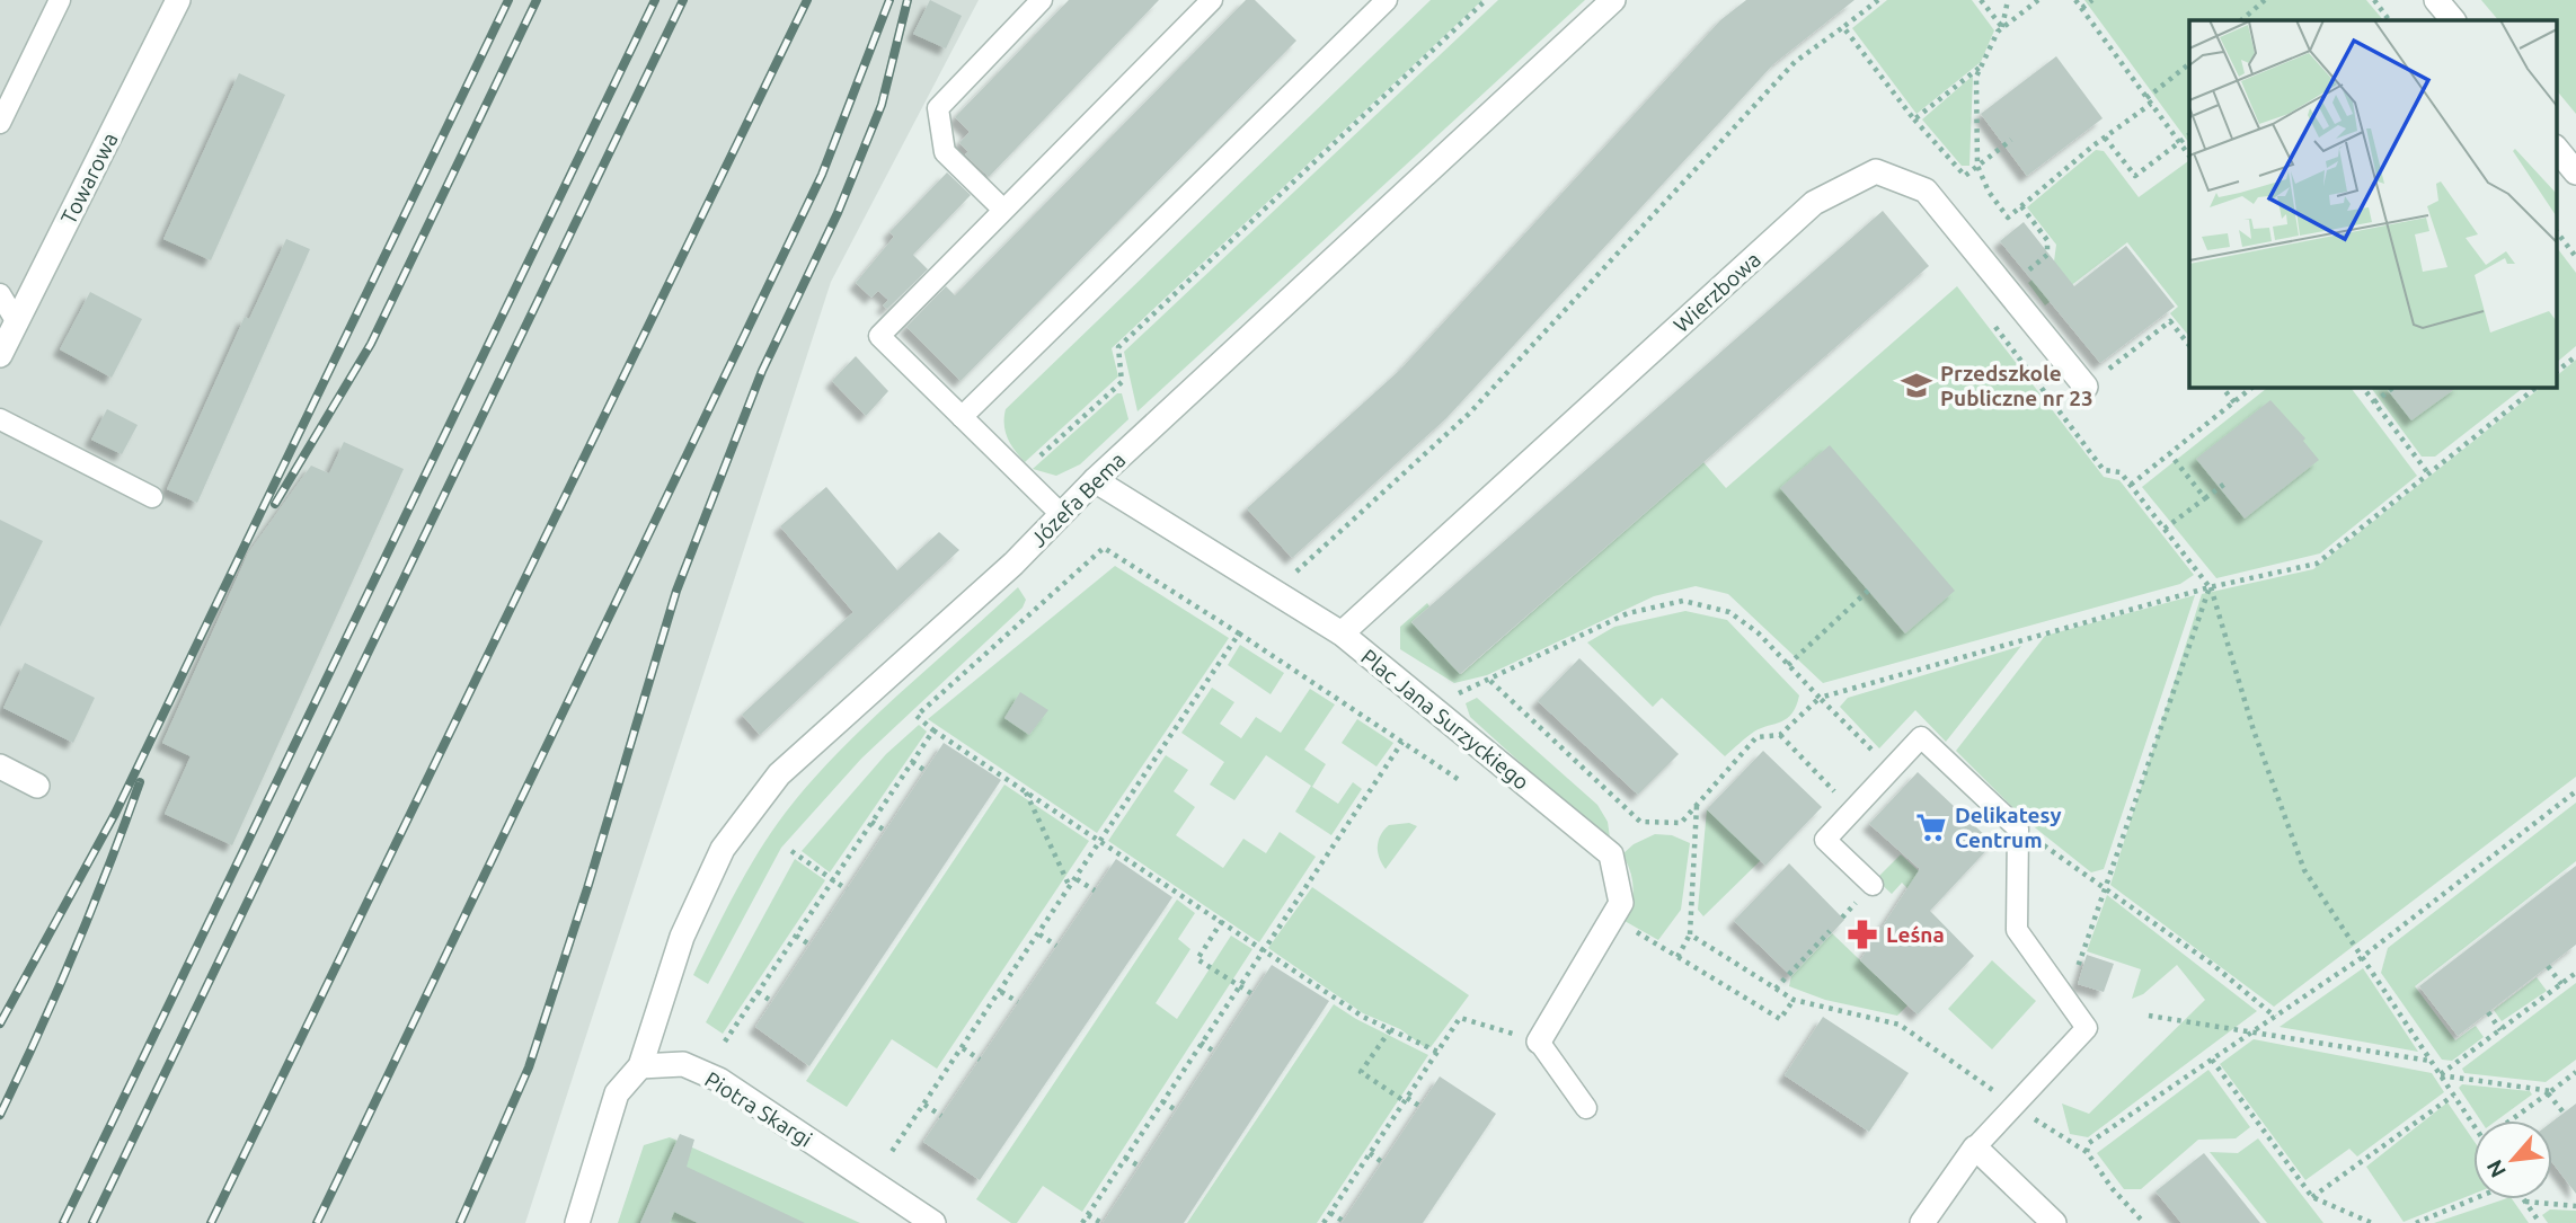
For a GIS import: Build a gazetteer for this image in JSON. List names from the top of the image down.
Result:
{
  "streets": {
    "street": [
      "Towarowa",
      "Wierzbowa",
      "Józefa Bema",
      "Plac Jana Surzyckiego",
      "Piotra Skargi"
    ]
  },
  "crossings": [
    ["Wierzbowa", "Plac Jana Surzyckiego"],
    ["Józefa Bema", "Plac Jana Surzyckiego"],
    ["Józefa Bema", "Piotra Skargi"]
  ],
  "places": {
    "school or university": ["Przedszkole Publiczne nr 23"],
    "supermarket": ["Delikatesy Centrum"],
    "pharmacy": ["Leśna"]
  },
  "north": "bottom left"
}
